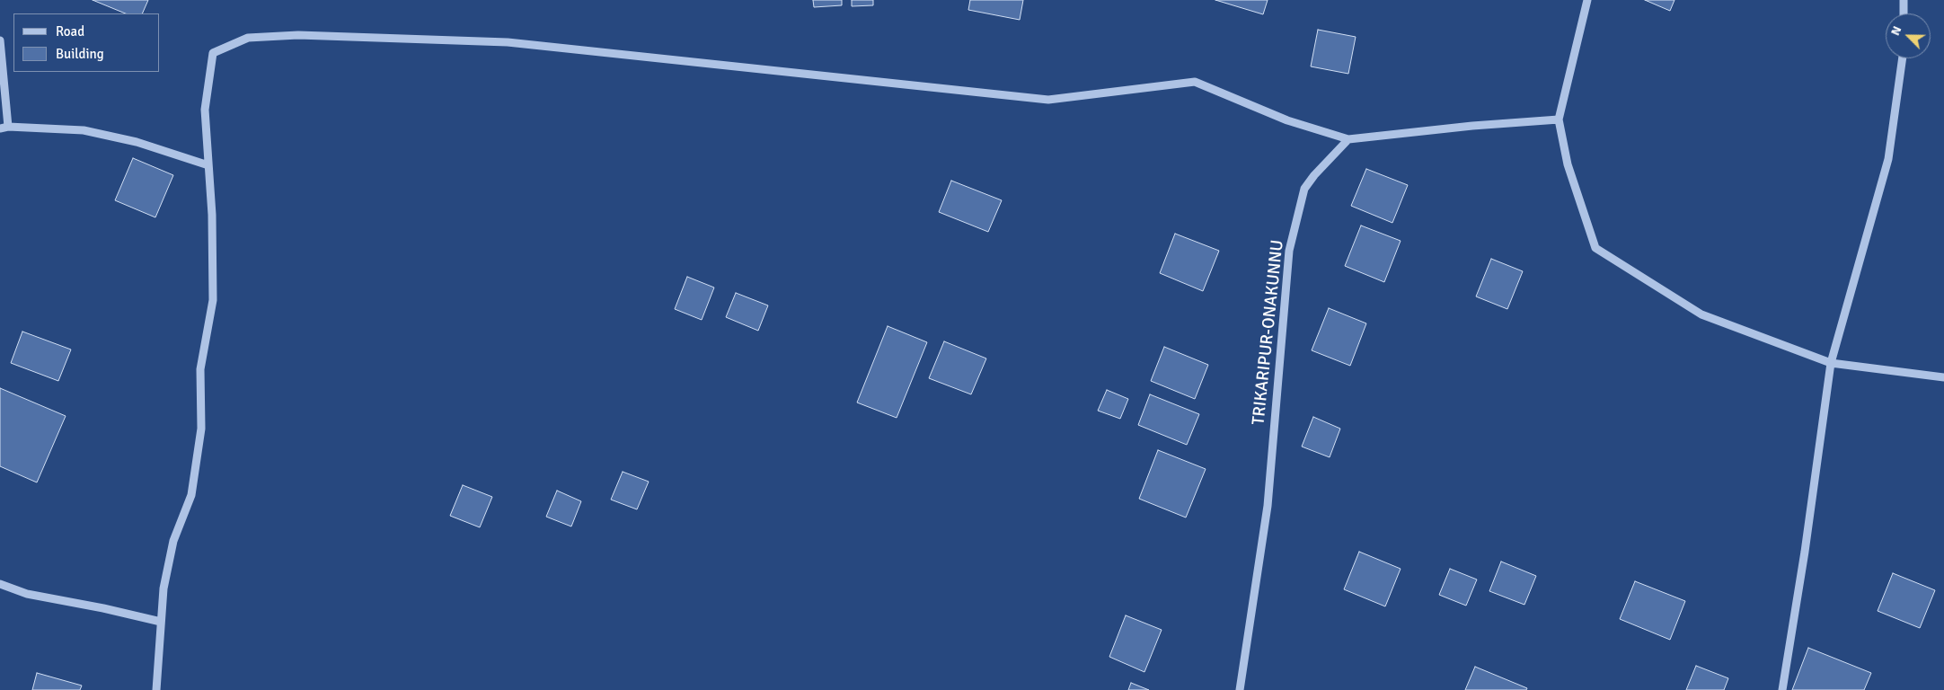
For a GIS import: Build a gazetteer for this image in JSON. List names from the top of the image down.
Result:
{
  "streets": {
    "street": ["TRIKARIPUR-ONAKUNNU"]
  },
  "legend": ["Road", "Building"],
  "north": "top left"
}
